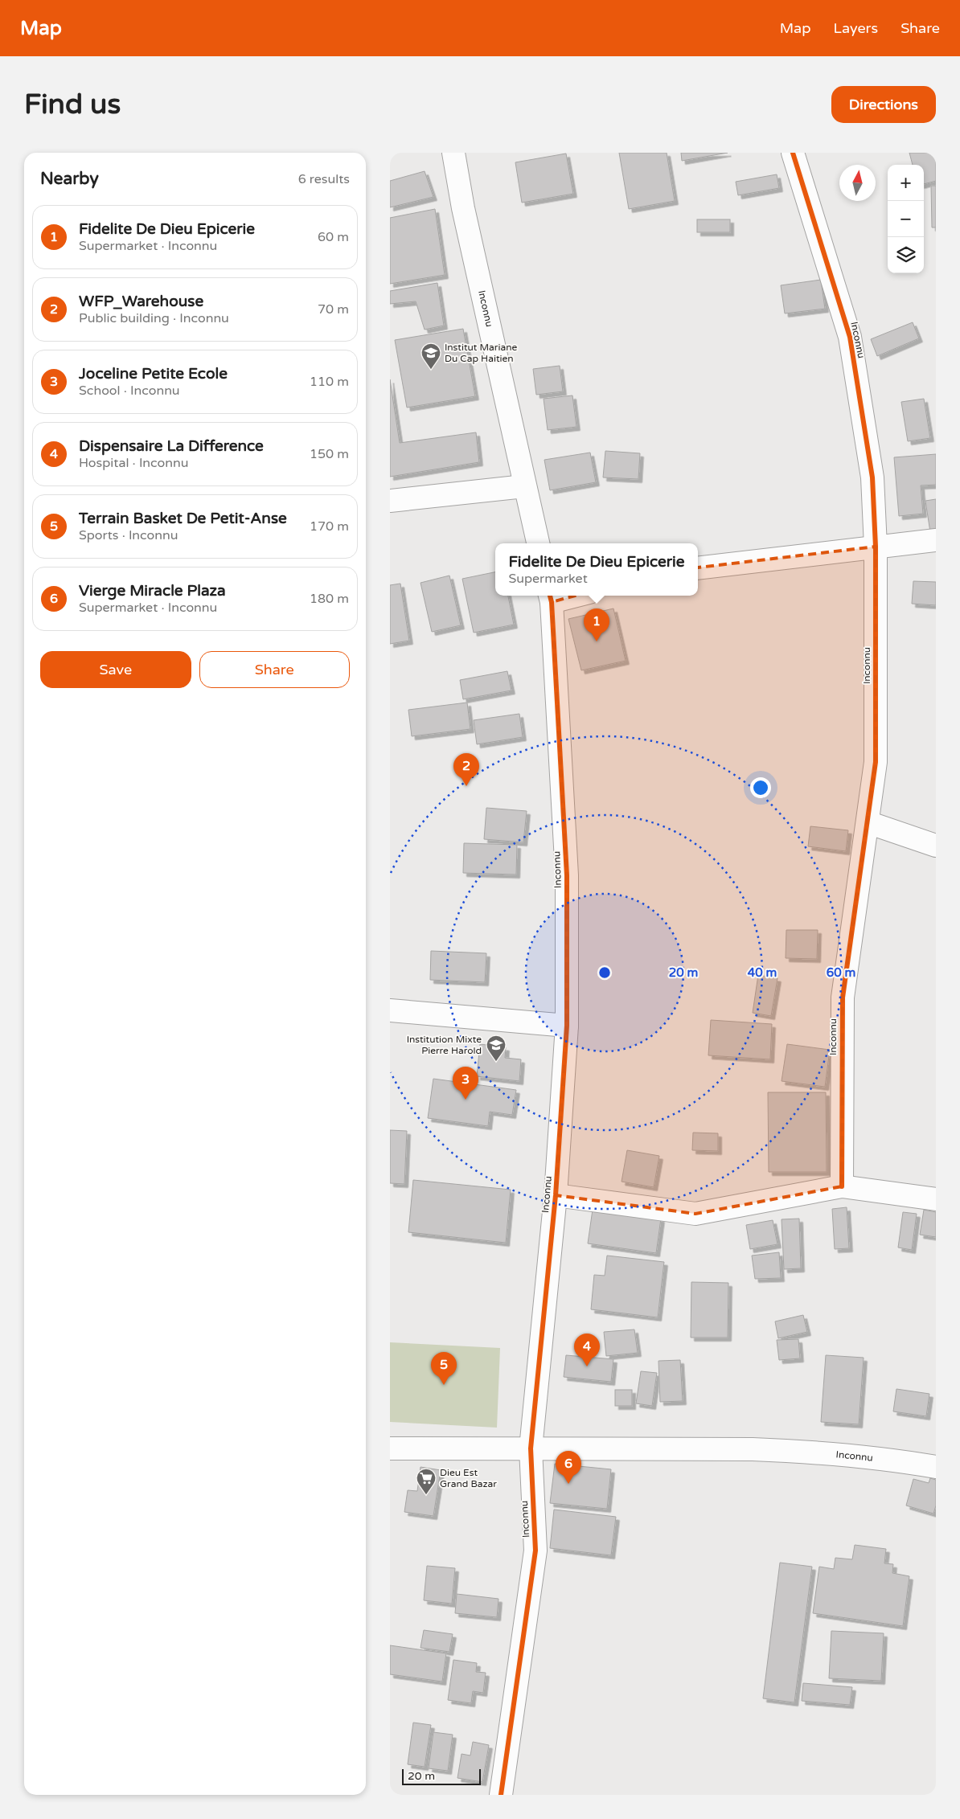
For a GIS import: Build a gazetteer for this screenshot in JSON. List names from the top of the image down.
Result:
{
  "streets": {
    "street": ["Inconnu"]
  },
  "places": {
    "school or university": ["Institut Mariane Du Cap Haitien", "Institution Mixte Pierre Harold"],
    "supermarket": ["Dieu Est Grand Bazar"]
  },
  "scale_bar": "20 m",
  "north": "top",
  "page": {
    "header": "Map",
    "nav": ["Map", "Layers", "Share"],
    "buttons": [
      "Directions",
      ["Save", "Share"]
    ],
    "title": "Find us",
    "heading": ["Nearby", "6 results"],
    "map_buttons": ["+", "−"],
    "list": [
      {
        "mark": "1",
        "name": "Fidelite De Dieu Epicerie",
        "note": "Supermarket · Inconnu",
        "value": "60 m"
      },
      {
        "mark": "2",
        "name": "WFP_Warehouse",
        "note": "Public building · Inconnu",
        "value": "70 m"
      },
      {
        "mark": "3",
        "name": "Joceline Petite Ecole",
        "note": "School · Inconnu",
        "value": "110 m"
      },
      {
        "mark": "4",
        "name": "Dispensaire La Difference",
        "note": "Hospital · Inconnu",
        "value": "150 m"
      },
      {
        "mark": "5",
        "name": "Terrain Basket De Petit-Anse",
        "note": "Sports · Inconnu",
        "value": "170 m"
      },
      {
        "mark": "6",
        "name": "Vierge Miracle Plaza",
        "note": "Supermarket · Inconnu",
        "value": "180 m"
      }
    ],
    "popup": ["Fidelite De Dieu Epicerie", "Supermarket"],
    "pins": [
      "1",
      "2",
      "3",
      "4",
      "5",
      "6"
    ],
    "scale": "20 m"
  },
  "rings": ["20 m", "40 m", "60 m"]
}
